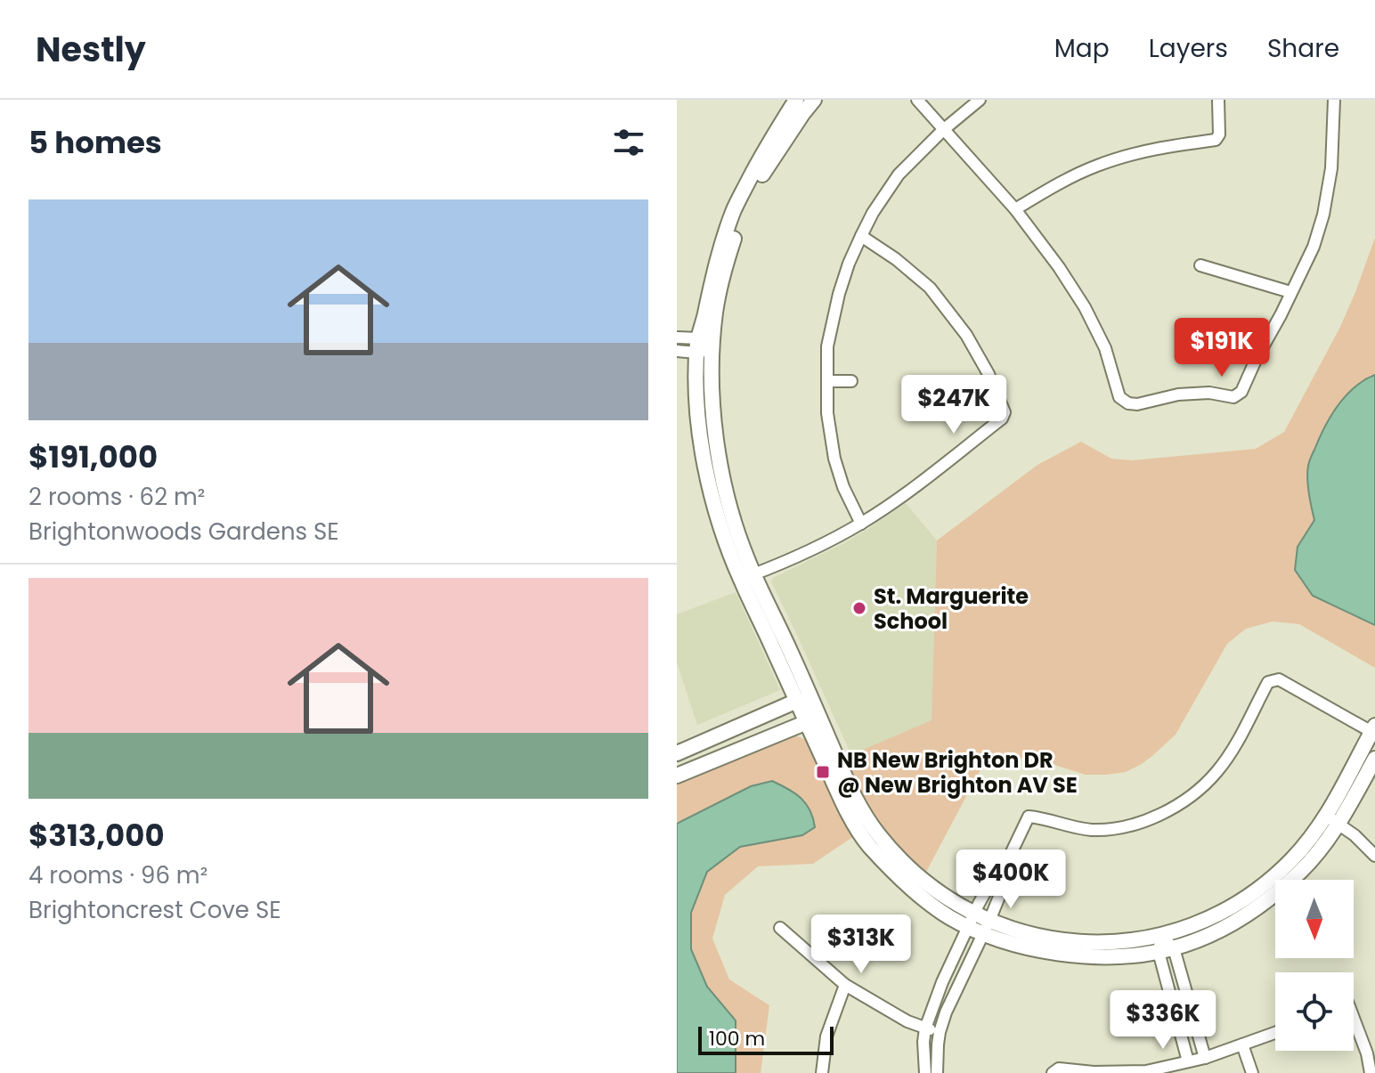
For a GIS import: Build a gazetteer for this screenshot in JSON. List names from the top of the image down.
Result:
{
  "places": {
    "other": ["St. Marguerite School"],
    "transit": ["NB New Brighton DR @ New Brighton AV SE"]
  },
  "scale_bar": "100 m",
  "north": "bottom",
  "page": {
    "header": "Nestly",
    "nav": ["Map", "Layers", "Share"],
    "heading": "5 homes",
    "list": [
      {
        "name": "$191,000",
        "note": "2 rooms · 62 m² · Brightonwoods Gardens SE"
      },
      {
        "name": "$313,000",
        "note": "4 rooms · 96 m² · Brightoncrest Cove SE"
      }
    ],
    "price": [
      "$191K",
      "$247K",
      "$400K",
      "$313K",
      "$336K"
    ],
    "scale": "100 m"
  }
}
